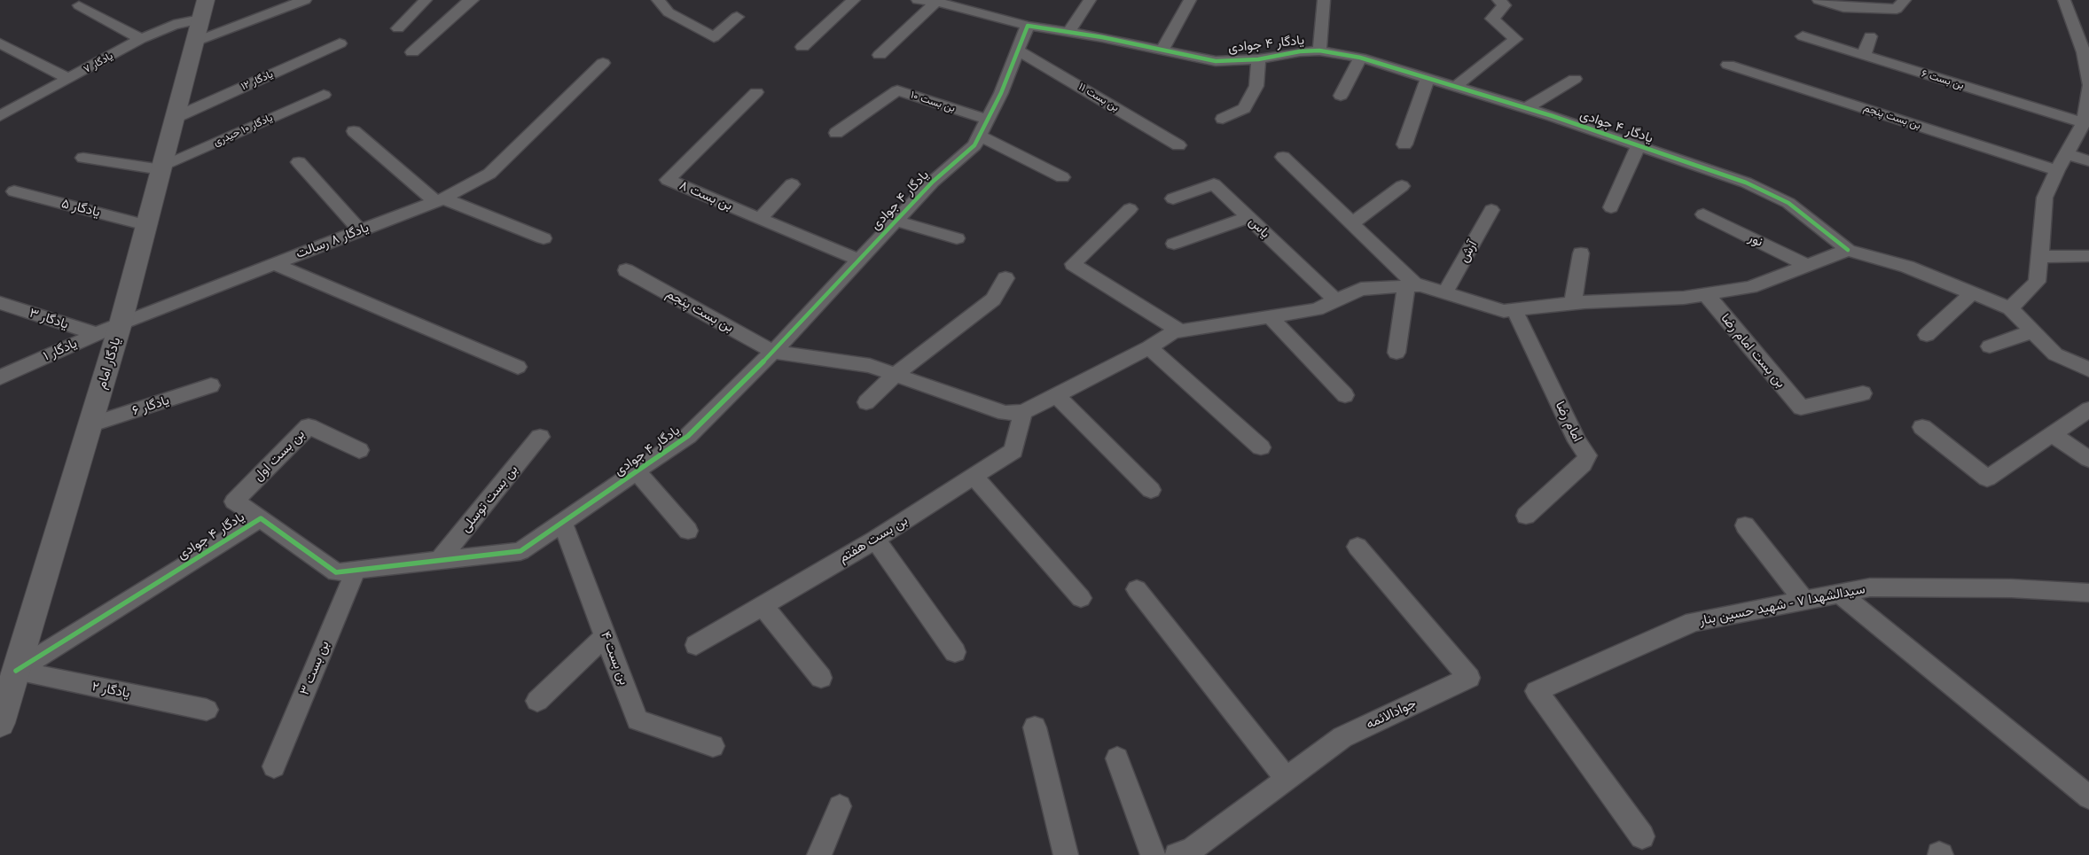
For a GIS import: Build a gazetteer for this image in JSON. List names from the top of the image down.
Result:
{
  "streets": {
    "main road": ["یادگار امام"],
    "street": [
      "یادگار ۴ جوادی",
      "یادگار ۷",
      "بن بست ۶",
      "یادگار ۱۲",
      "بن بست ۱۱",
      "بن بست ۱۰",
      "بن بست پنجم",
      "یادگار ۱۰ حیدری",
      "بن بست ۸",
      "یادگار ۵",
      "یاس",
      "نور",
      "یادگار ۸ رسالت",
      "آرش",
      "یادگار ۳",
      "یادگار ۱",
      "بن بست امام رضا",
      "یادگار ۶",
      "امام رضا",
      "بن بست اول",
      "بن بست توسلی",
      "بن بست هفتم",
      "سیدالشهدا ۷ - شهید حسین بنار",
      "بن بست ۴",
      "بن بست ۳",
      "یادگار ۲",
      "جوادالائمه"
    ]
  },
  "crossings": [
    ["یادگار ۴ جوادی", "بن بست ۱۱"],
    ["یادگار ۴ جوادی", "بن بست ۱۰"],
    ["یادگار ۴ جوادی", "بن بست پنجم"],
    ["یادگار ۴ جوادی", "بن بست ۸"],
    ["یادگار ۴ جوادی", "یادگار امام"],
    ["یادگار ۴ جوادی", "بن بست اول"],
    ["یادگار ۴ جوادی", "بن بست توسلی"],
    ["یادگار ۴ جوادی", "بن بست ۴"],
    ["یادگار ۴ جوادی", "بن بست ۳"],
    ["یادگار ۴ جوادی", "یادگار ۲"],
    ["یادگار ۷", "یادگار امام"],
    ["یادگار ۱۲", "یادگار امام"],
    ["یادگار ۱۰ حیدری", "یادگار امام"],
    ["یادگار ۵", "یادگار امام"],
    ["یادگار ۸ رسالت", "یادگار ۱"],
    ["یادگار ۸ رسالت", "یادگار امام"],
    ["یادگار ۳", "یادگار ۱"],
    ["یادگار ۱", "یادگار امام"],
    ["یادگار امام", "یادگار ۶"],
    ["یادگار امام", "یادگار ۲"]
  ]
}
